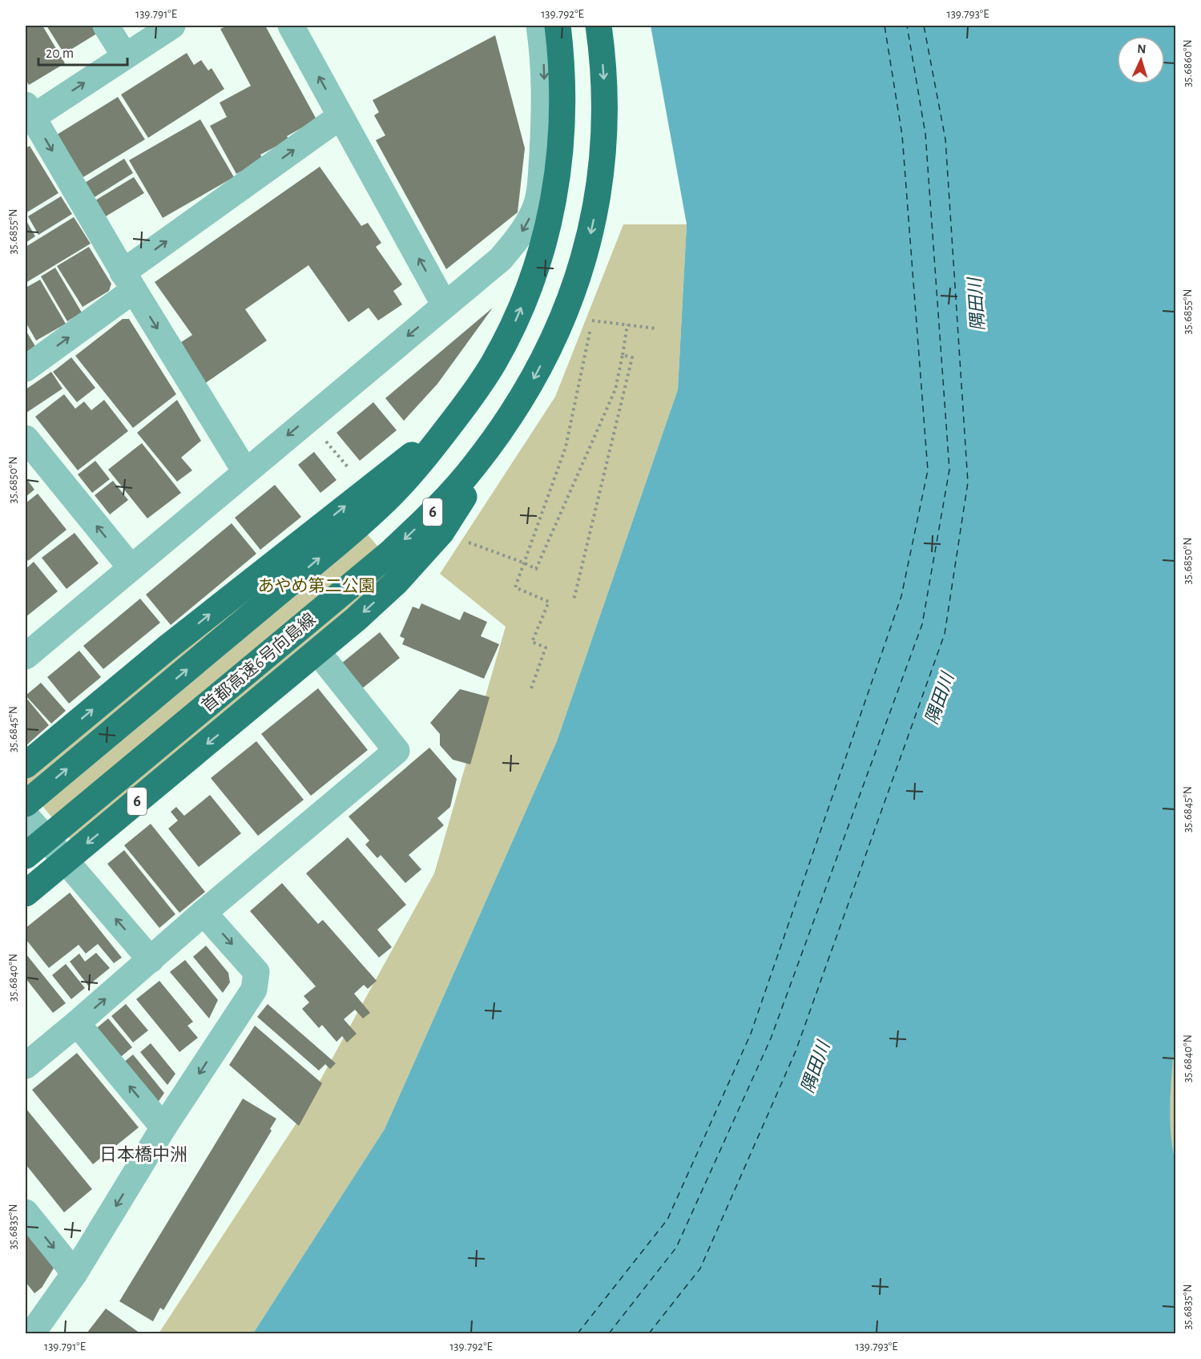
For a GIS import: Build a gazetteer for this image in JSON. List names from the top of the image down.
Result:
{
  "streets": {
    "highway": ["6", "首都高速6号向島線"]
  },
  "crossings": [
    ["6", "首都高速6号向島線"]
  ],
  "districts": ["日本橋中洲"],
  "water": ["隅田川"],
  "parks": ["あやめ第二公園"],
  "scale_bar": "20 m",
  "north": "top",
  "coordinates": [
    "139.791°E",
    "139.792°E",
    "139.793°E",
    "35.6860°N",
    "35.6855°N",
    "35.6850°N",
    "35.6845°N",
    "35.6840°N",
    "35.6835°N"
  ]
}
